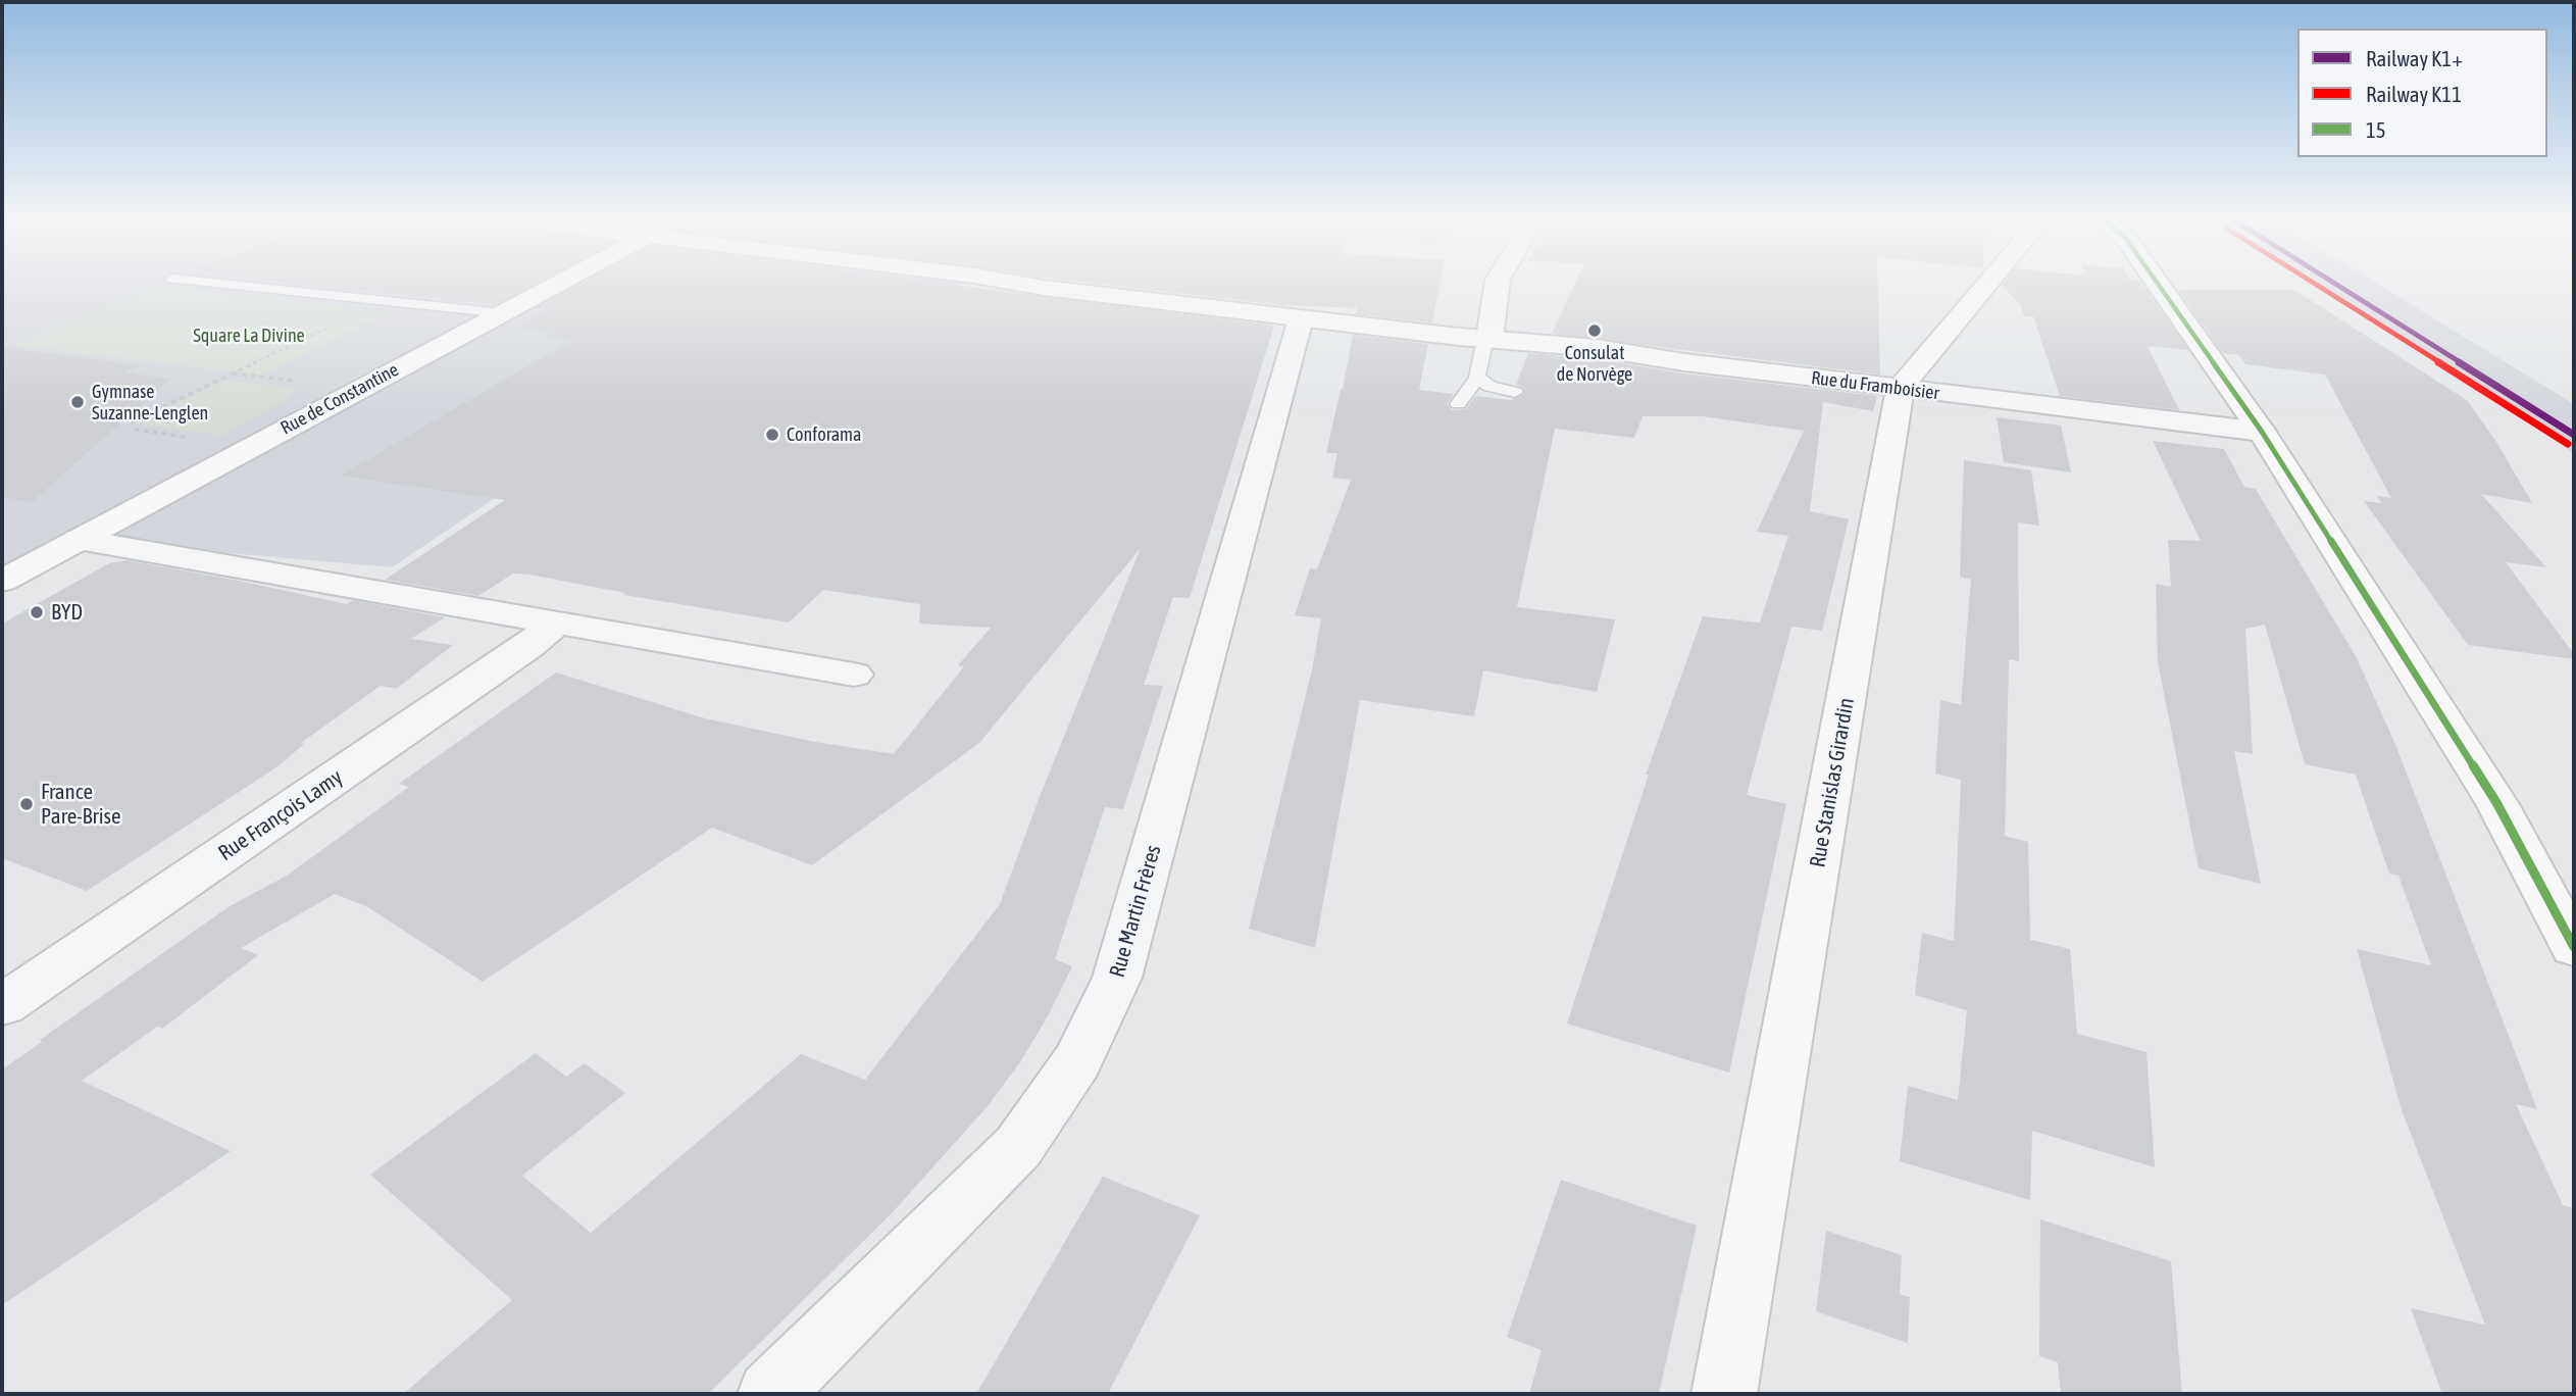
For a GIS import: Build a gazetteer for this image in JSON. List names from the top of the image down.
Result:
{
  "streets": {
    "street": [
      "Rue du Framboisier",
      "Rue de Constantine",
      "Rue Stanislas Girardin",
      "Rue François Lamy",
      "Rue Martin Frères"
    ]
  },
  "crossings": [
    ["Rue du Framboisier", "Rue Stanislas Girardin"],
    ["Rue du Framboisier", "Rue Martin Frères"]
  ],
  "parks": ["Square La Divine"],
  "places": [
    "Consulat de Norvège",
    "Gymnase Suzanne-Lenglen",
    "Conforama",
    "BYD",
    "France Pare-Brise"
  ],
  "lines": ["rail line K1+", "rail line K11", "transit line 15"],
  "legend": ["Railway K1+", "Railway K11", "15"]
}
